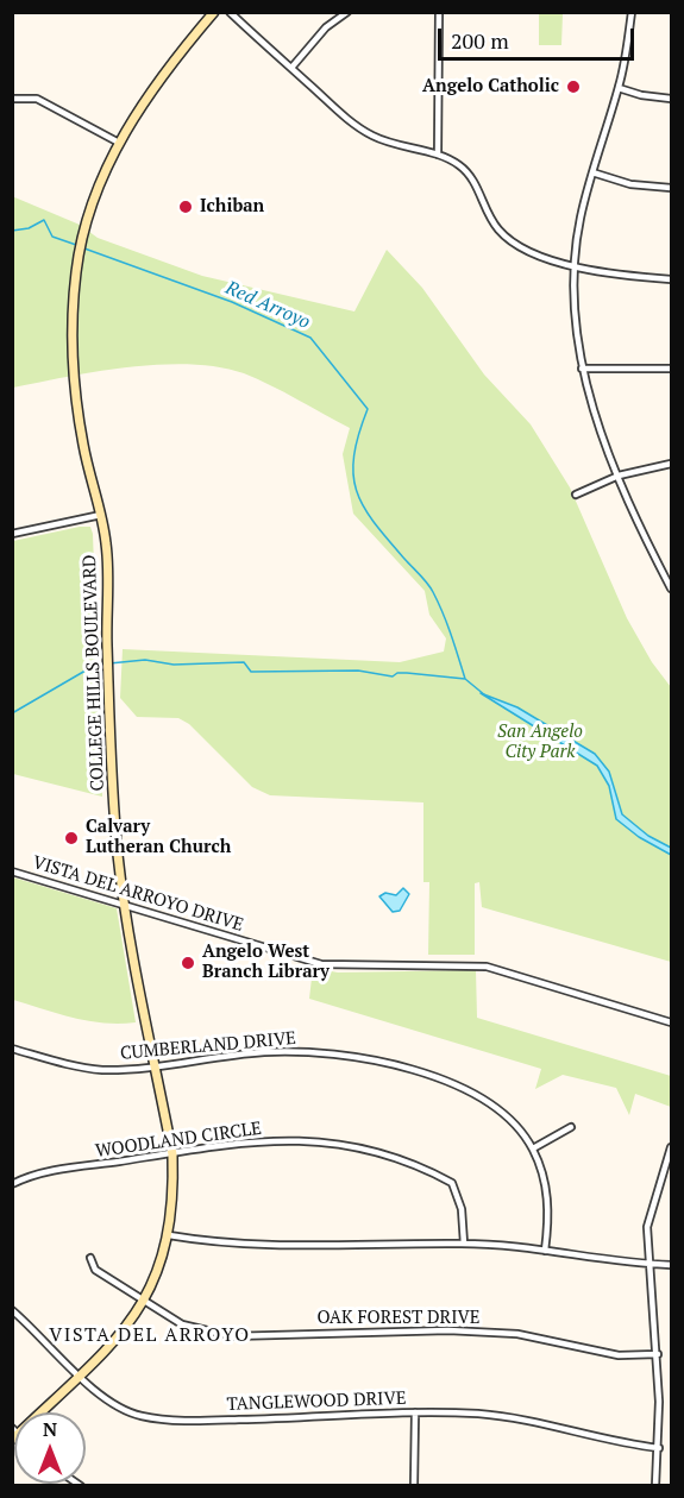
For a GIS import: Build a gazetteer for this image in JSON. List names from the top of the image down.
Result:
{
  "streets": {
    "street": [
      "COLLEGE HILLS BOULEVARD",
      "VISTA DEL ARROYO DRIVE",
      "CUMBERLAND DRIVE",
      "WOODLAND CIRCLE",
      "OAK FOREST DRIVE",
      "TANGLEWOOD DRIVE"
    ]
  },
  "crossings": [
    ["COLLEGE HILLS BOULEVARD", "VISTA DEL ARROYO DRIVE"],
    ["COLLEGE HILLS BOULEVARD", "CUMBERLAND DRIVE"],
    ["COLLEGE HILLS BOULEVARD", "WOODLAND CIRCLE"],
    ["COLLEGE HILLS BOULEVARD", "OAK FOREST DRIVE"],
    ["COLLEGE HILLS BOULEVARD", "TANGLEWOOD DRIVE"]
  ],
  "districts": ["VISTA DEL ARROYO"],
  "water": ["Red Arroyo"],
  "parks": ["San Angelo City Park"],
  "places": [
    "Angelo Catholic",
    "Ichiban",
    "Calvary Lutheran Church",
    "Angelo West Branch Library"
  ],
  "scale_bar": "200 m",
  "north": "top"
}
